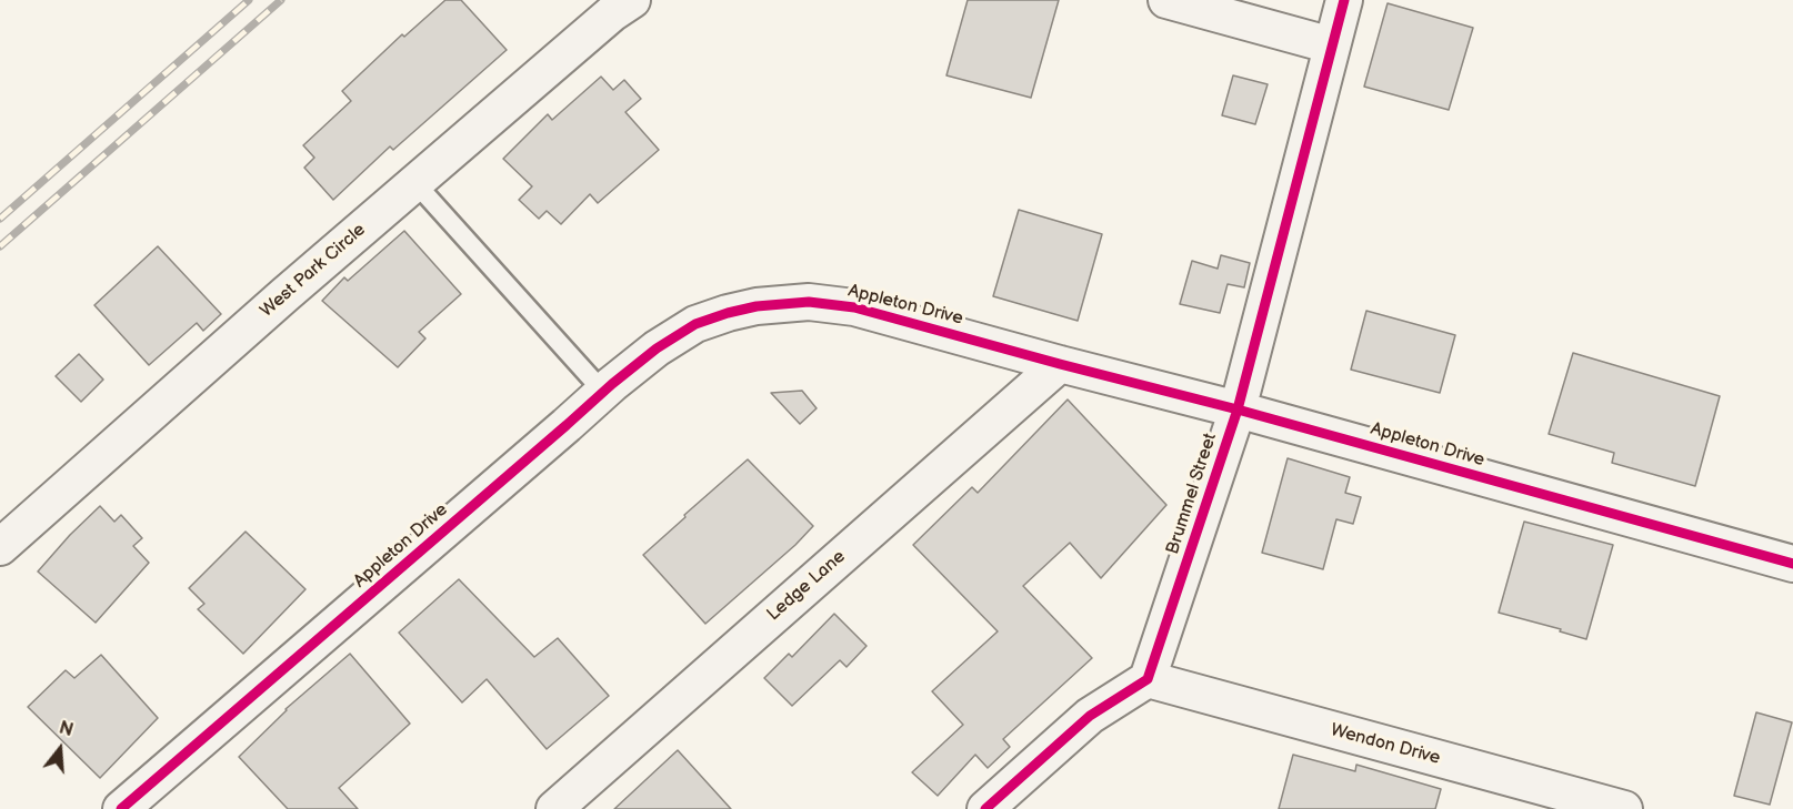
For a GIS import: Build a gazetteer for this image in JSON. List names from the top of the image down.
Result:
{
  "streets": {
    "street": [
      "West Park Circle",
      "Appleton Drive",
      "Brummel Street",
      "Ledge Lane",
      "Wendon Drive"
    ]
  },
  "crossings": [
    ["Appleton Drive", "Brummel Street"],
    ["Appleton Drive", "Ledge Lane"],
    ["Brummel Street", "Wendon Drive"]
  ],
  "north": "top"
}
